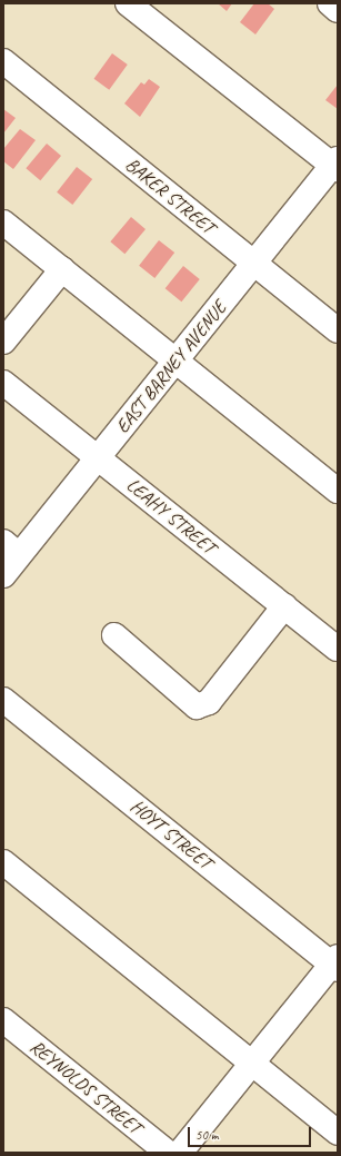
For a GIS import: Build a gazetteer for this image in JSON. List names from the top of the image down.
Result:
{
  "streets": {
    "street": [
      "BAKER STREET",
      "EAST BARNEY AVENUE",
      "LEAHY STREET",
      "HOYT STREET",
      "REYNOLDS STREET"
    ]
  },
  "crossings": [
    ["BAKER STREET", "EAST BARNEY AVENUE"],
    ["EAST BARNEY AVENUE", "LEAHY STREET"]
  ],
  "scale_bar": "50 m"
}
